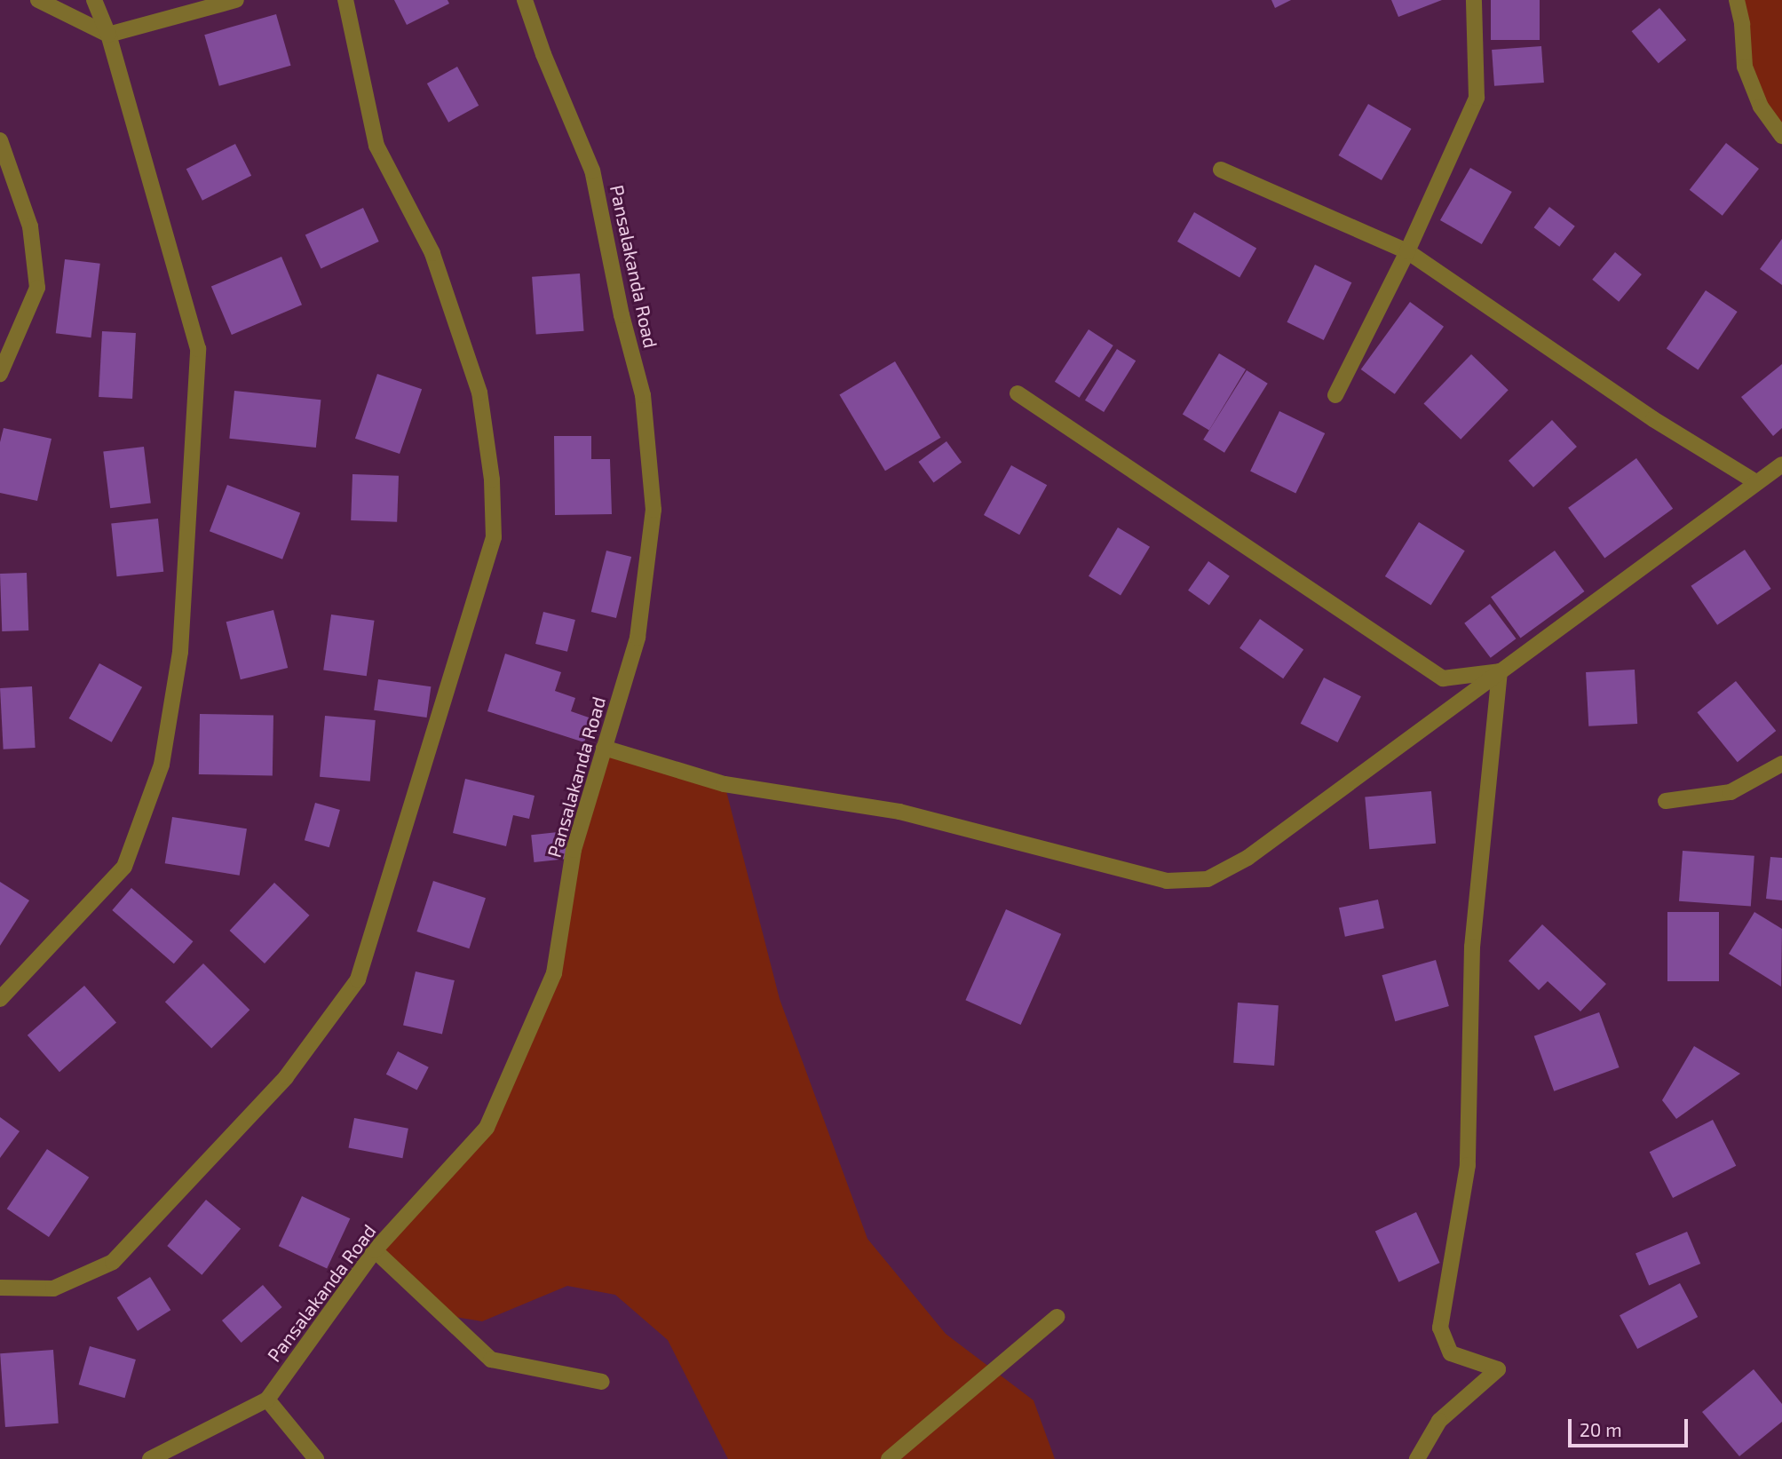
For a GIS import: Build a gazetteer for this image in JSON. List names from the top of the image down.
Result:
{
  "streets": {
    "street": ["Pansalakanda Road"]
  },
  "scale_bar": "20 m"
}
